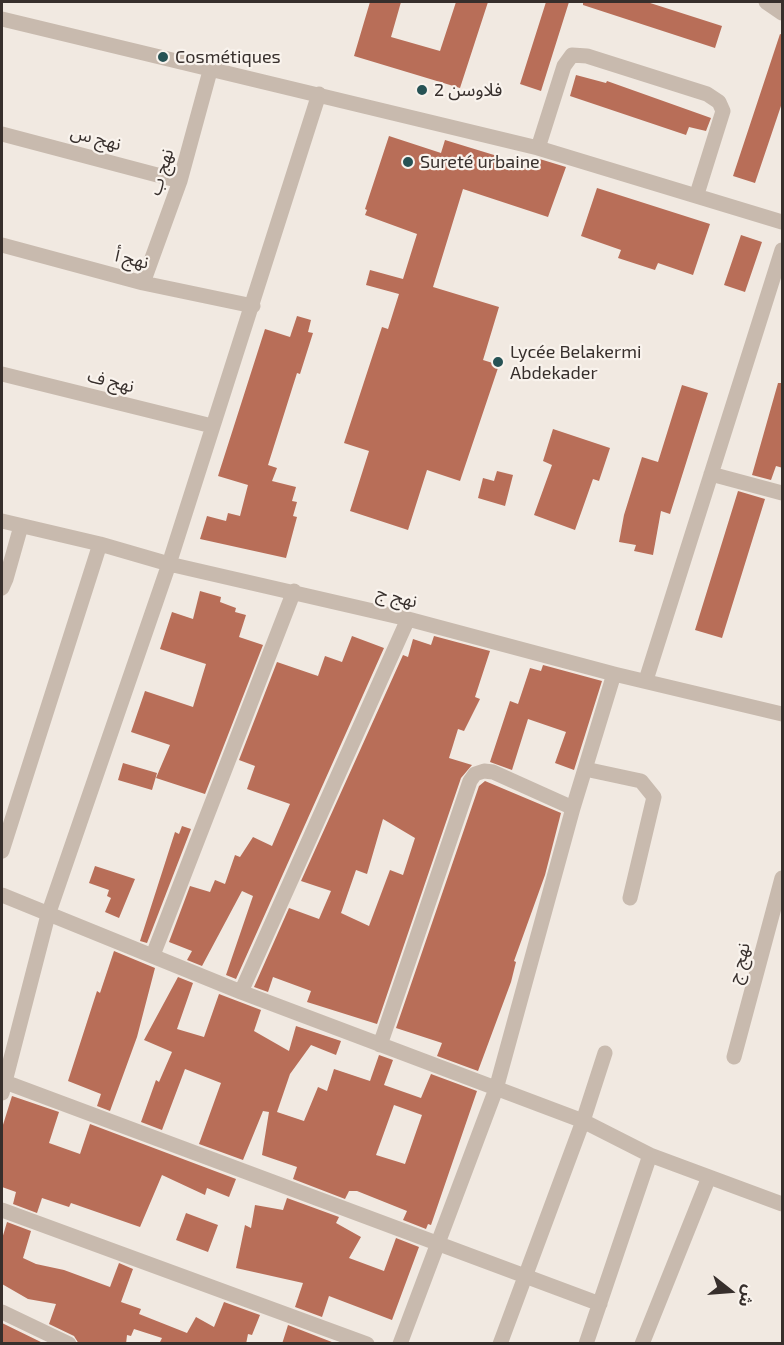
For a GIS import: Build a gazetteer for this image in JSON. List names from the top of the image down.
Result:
{
  "streets": {
    "street": [
      "نهج س",
      "نهج ب",
      "نهج أ",
      "نهج ف",
      "نهج ج"
    ]
  },
  "crossings": [
    ["نهج س", "نهج ب"],
    ["نهج ب", "نهج أ"]
  ],
  "places": [
    "Cosmétiques",
    "فلاوسن 2",
    "Sureté urbaine",
    "Lycée Belakermi Abdekader"
  ],
  "north": "right"
}
